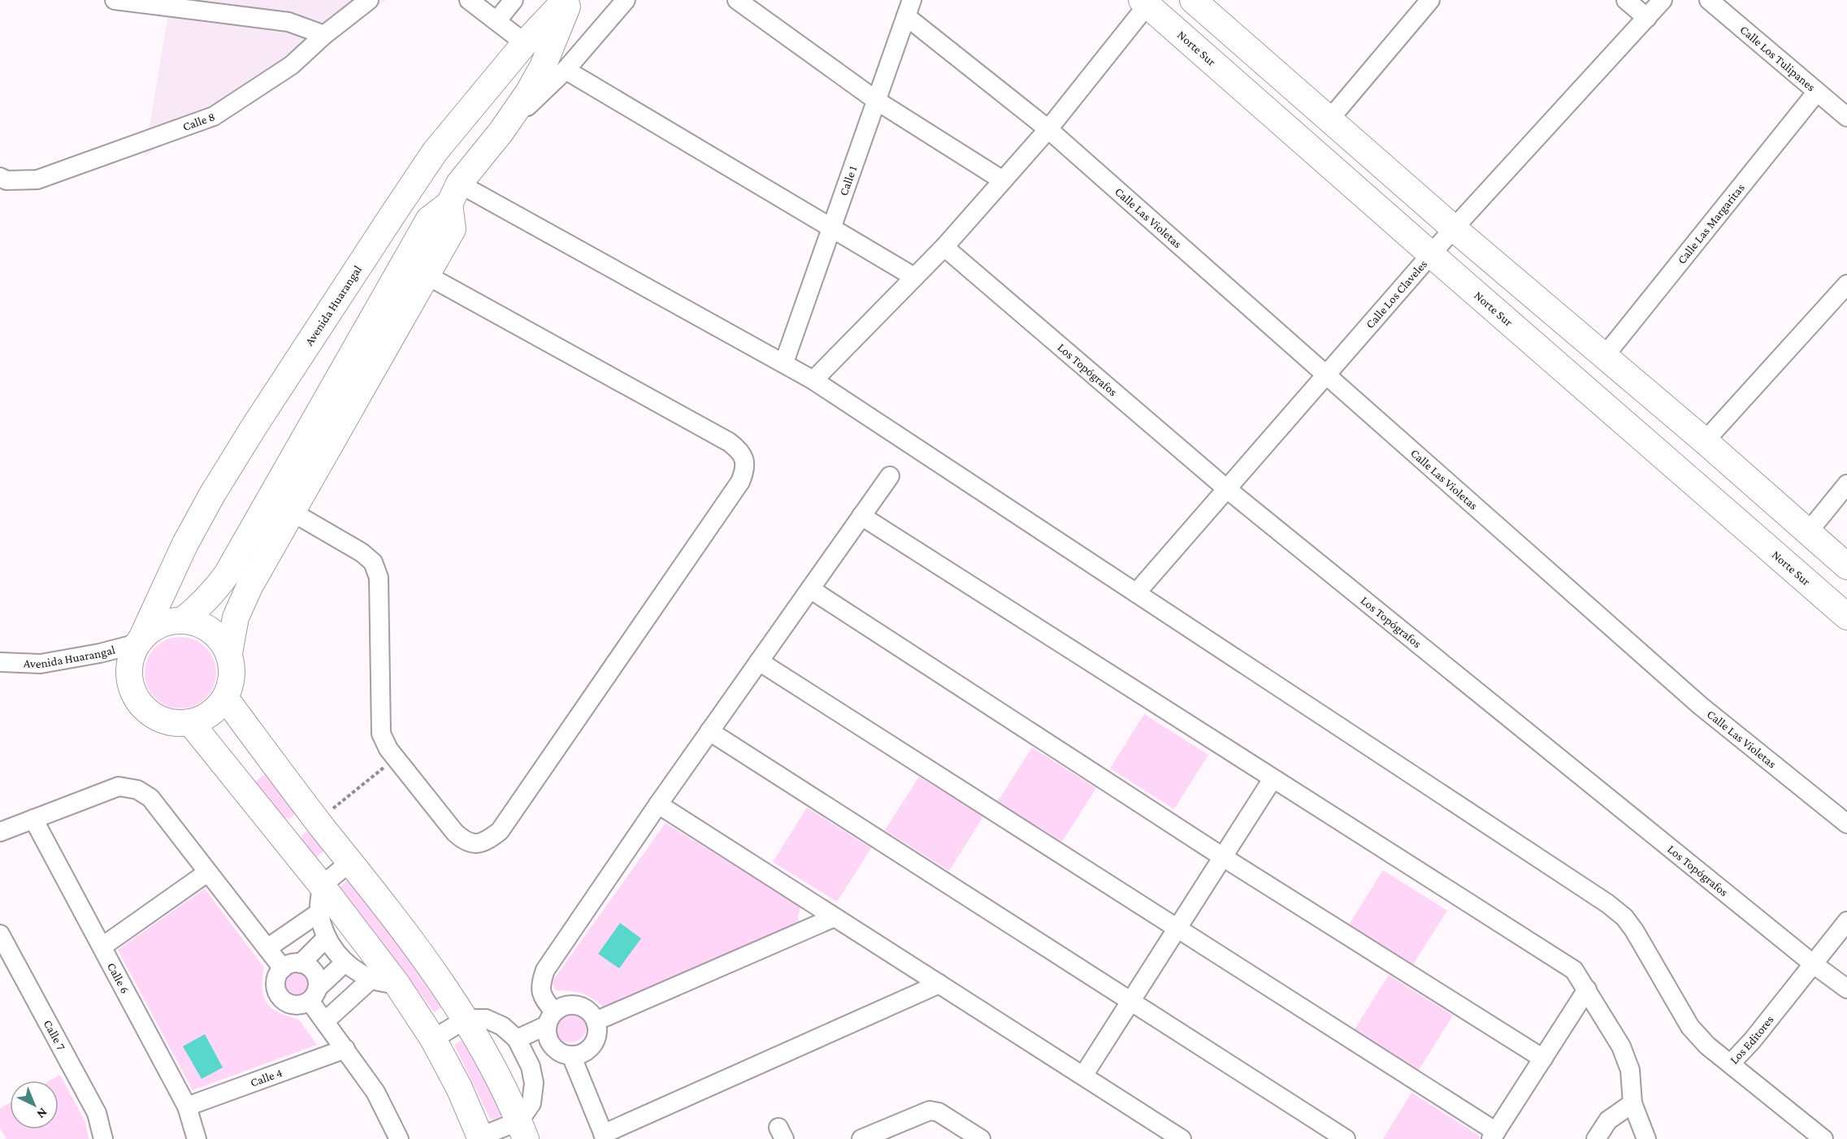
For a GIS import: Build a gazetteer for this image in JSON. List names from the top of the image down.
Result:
{
  "streets": {
    "street": [
      "Norte Sur",
      "Calle Los Tulipanes",
      "Calle 8",
      "Calle 1",
      "Calle Las Violetas",
      "Calle Las Margaritas",
      "Calle Los Claveles",
      "Avenida Huarangal",
      "Los Topógrafos",
      "Calle 6",
      "Calle 7",
      "Los Editores",
      "Calle 4"
    ]
  },
  "crossings": [
    ["Norte Sur", "Calle Los Claveles"],
    ["Calle Los Tulipanes", "Calle Las Margaritas"],
    ["Calle 1", "Calle Las Violetas"],
    ["Calle Las Violetas", "Calle Los Claveles"],
    ["Calle Los Claveles", "Los Topógrafos"],
    ["Los Topógrafos", "Los Editores"],
    ["Calle 6", "Calle 4"]
  ],
  "north": "bottom right"
}
